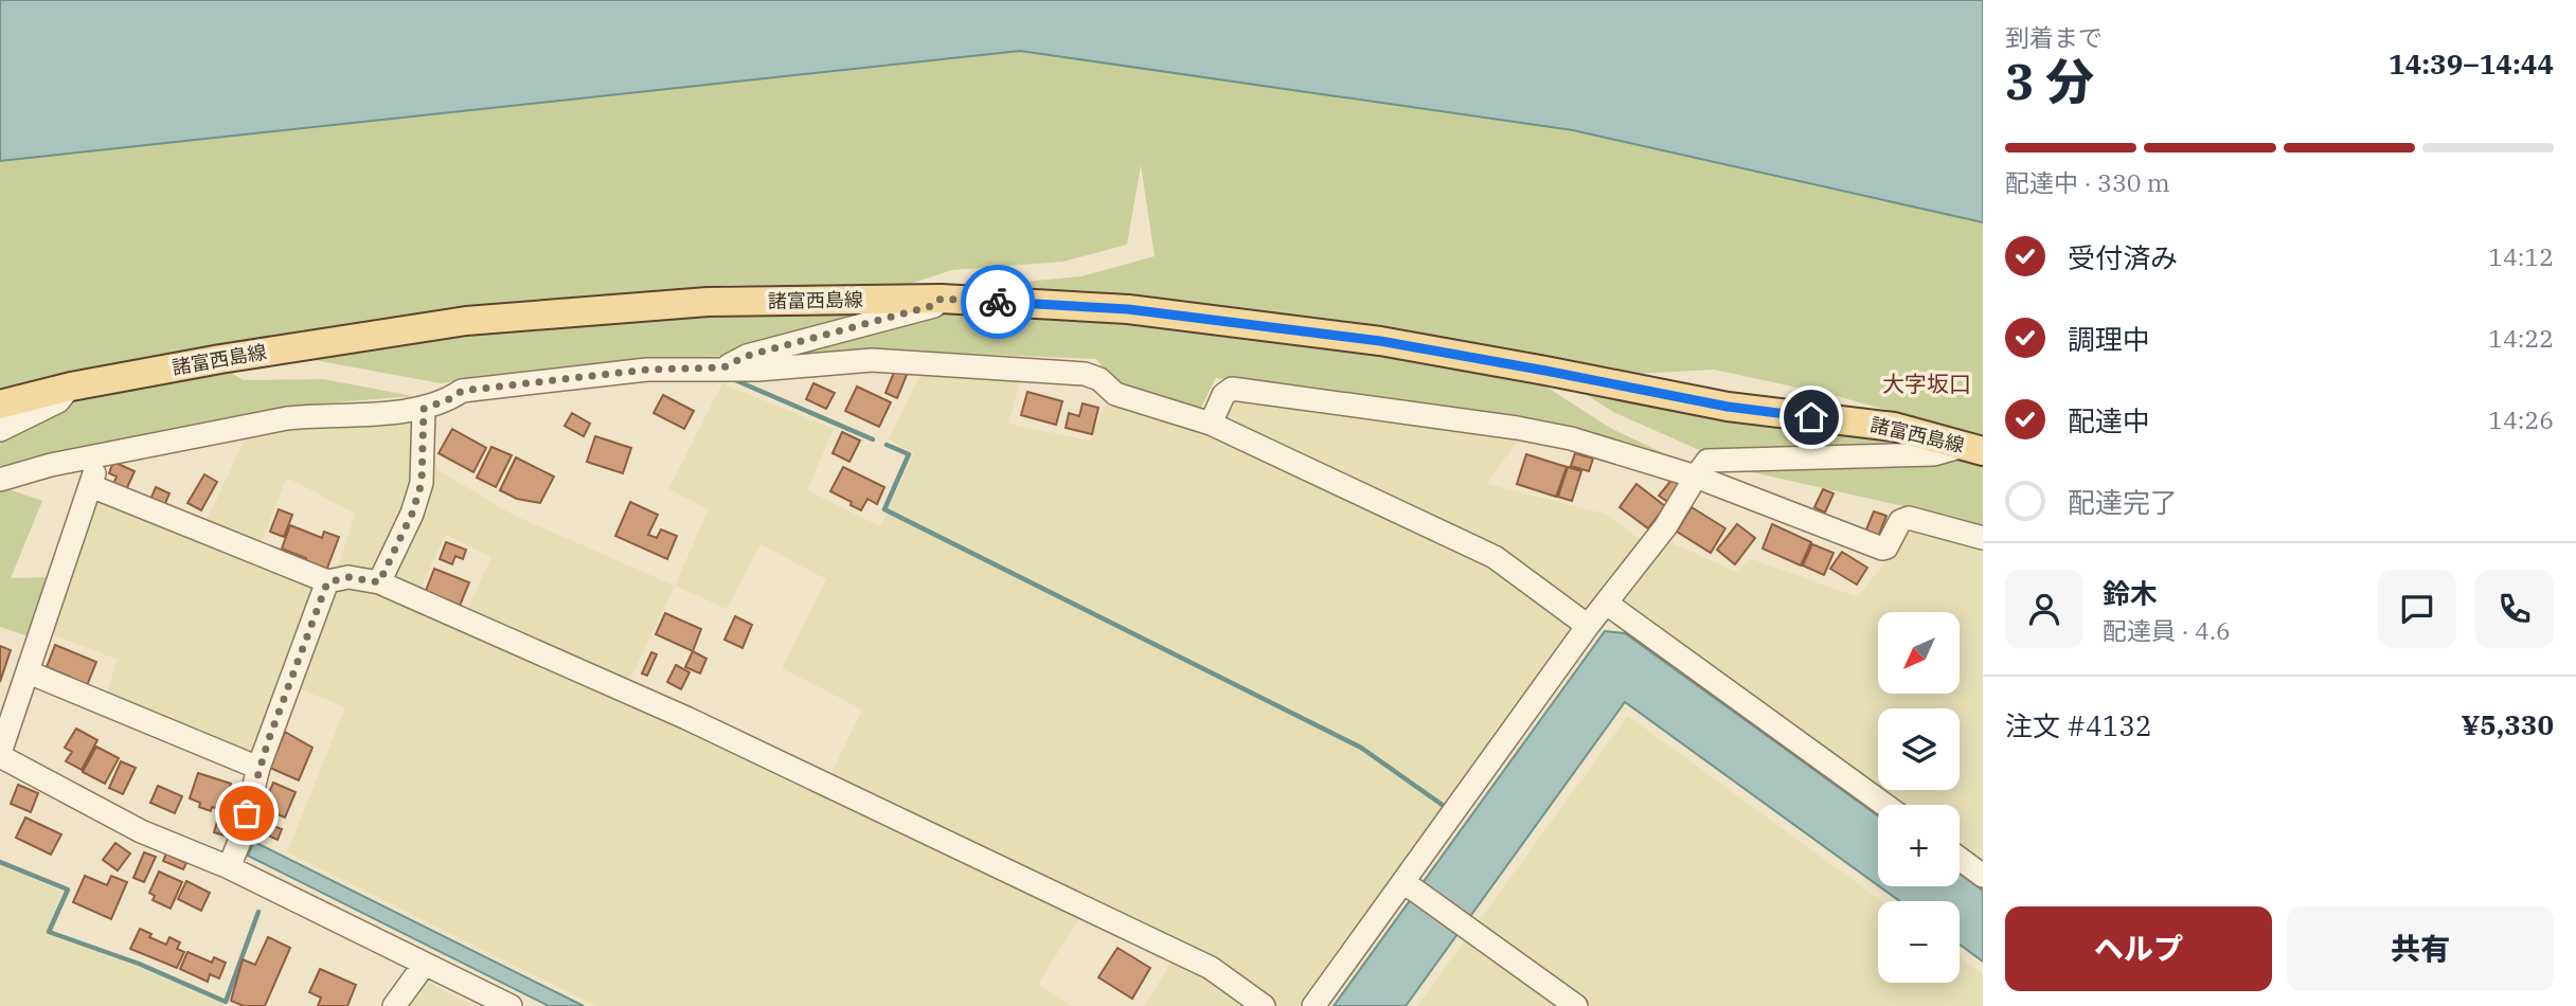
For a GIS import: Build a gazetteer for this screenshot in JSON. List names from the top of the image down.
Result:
{
  "streets": {
    "main road": ["諸富西島線"]
  },
  "districts": ["大字坂口"],
  "north": "bottom left",
  "page": {
    "heading": ["3 分", "到着まで", "14:39–14:44"],
    "panel": [
      "鈴木",
      "配達員 · 4.6",
      "注文 #4132",
      "¥5,330"
    ],
    "bar": "配達中 · 330 m",
    "list": [
      ["受付済み", "14:12"],
      ["調理中", "14:22"],
      ["配達中", "14:26"],
      "配達完了"
    ],
    "map_buttons": ["+", "−"],
    "buttons": ["ヘルプ", "共有"]
  }
}
